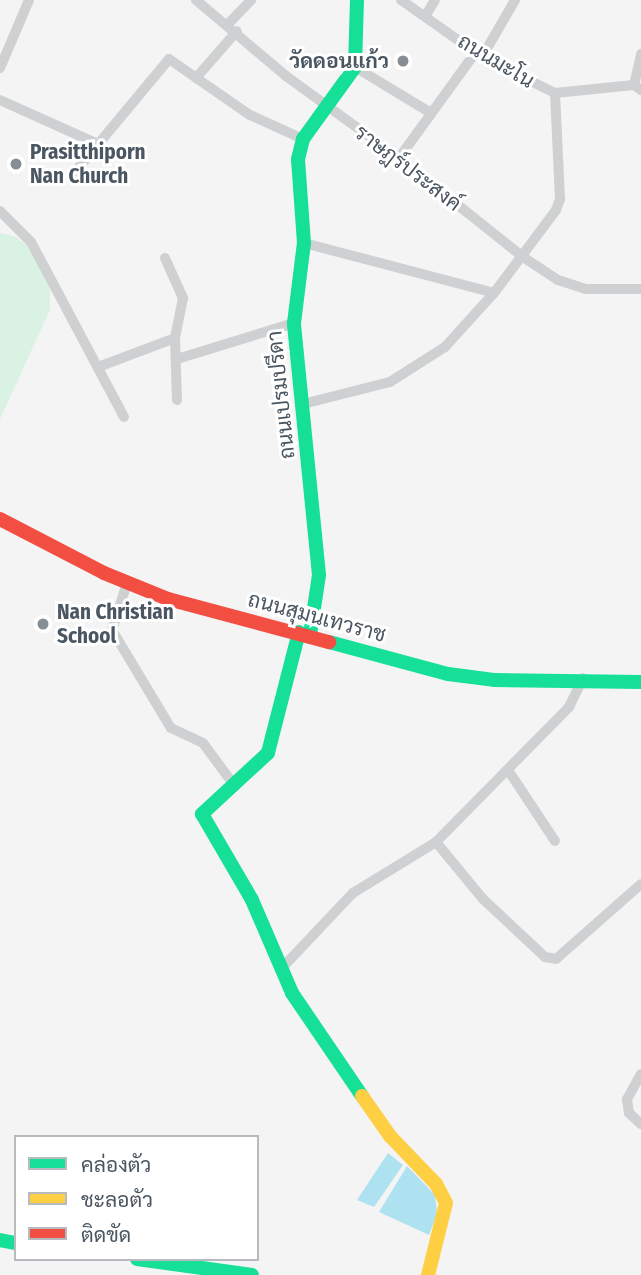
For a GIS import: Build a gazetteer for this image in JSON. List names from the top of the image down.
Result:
{
  "streets": {
    "street": [
      "ถนนมะโน",
      "ราษฎร์ประสงค์",
      "ถนนเปรมปรีดา",
      "ถนนสุมนเทวราช"
    ]
  },
  "crossings": [
    ["ราษฎร์ประสงค์", "ถนนเปรมปรีดา"],
    ["ถนนเปรมปรีดา", "ถนนสุมนเทวราช"]
  ],
  "places": ["วัดดอนแก้ว", "Prasitthiporn Nan Church", "Nan Christian School"],
  "legend": ["คล่องตัว", "ชะลอตัว", "ติดขัด"]
}
